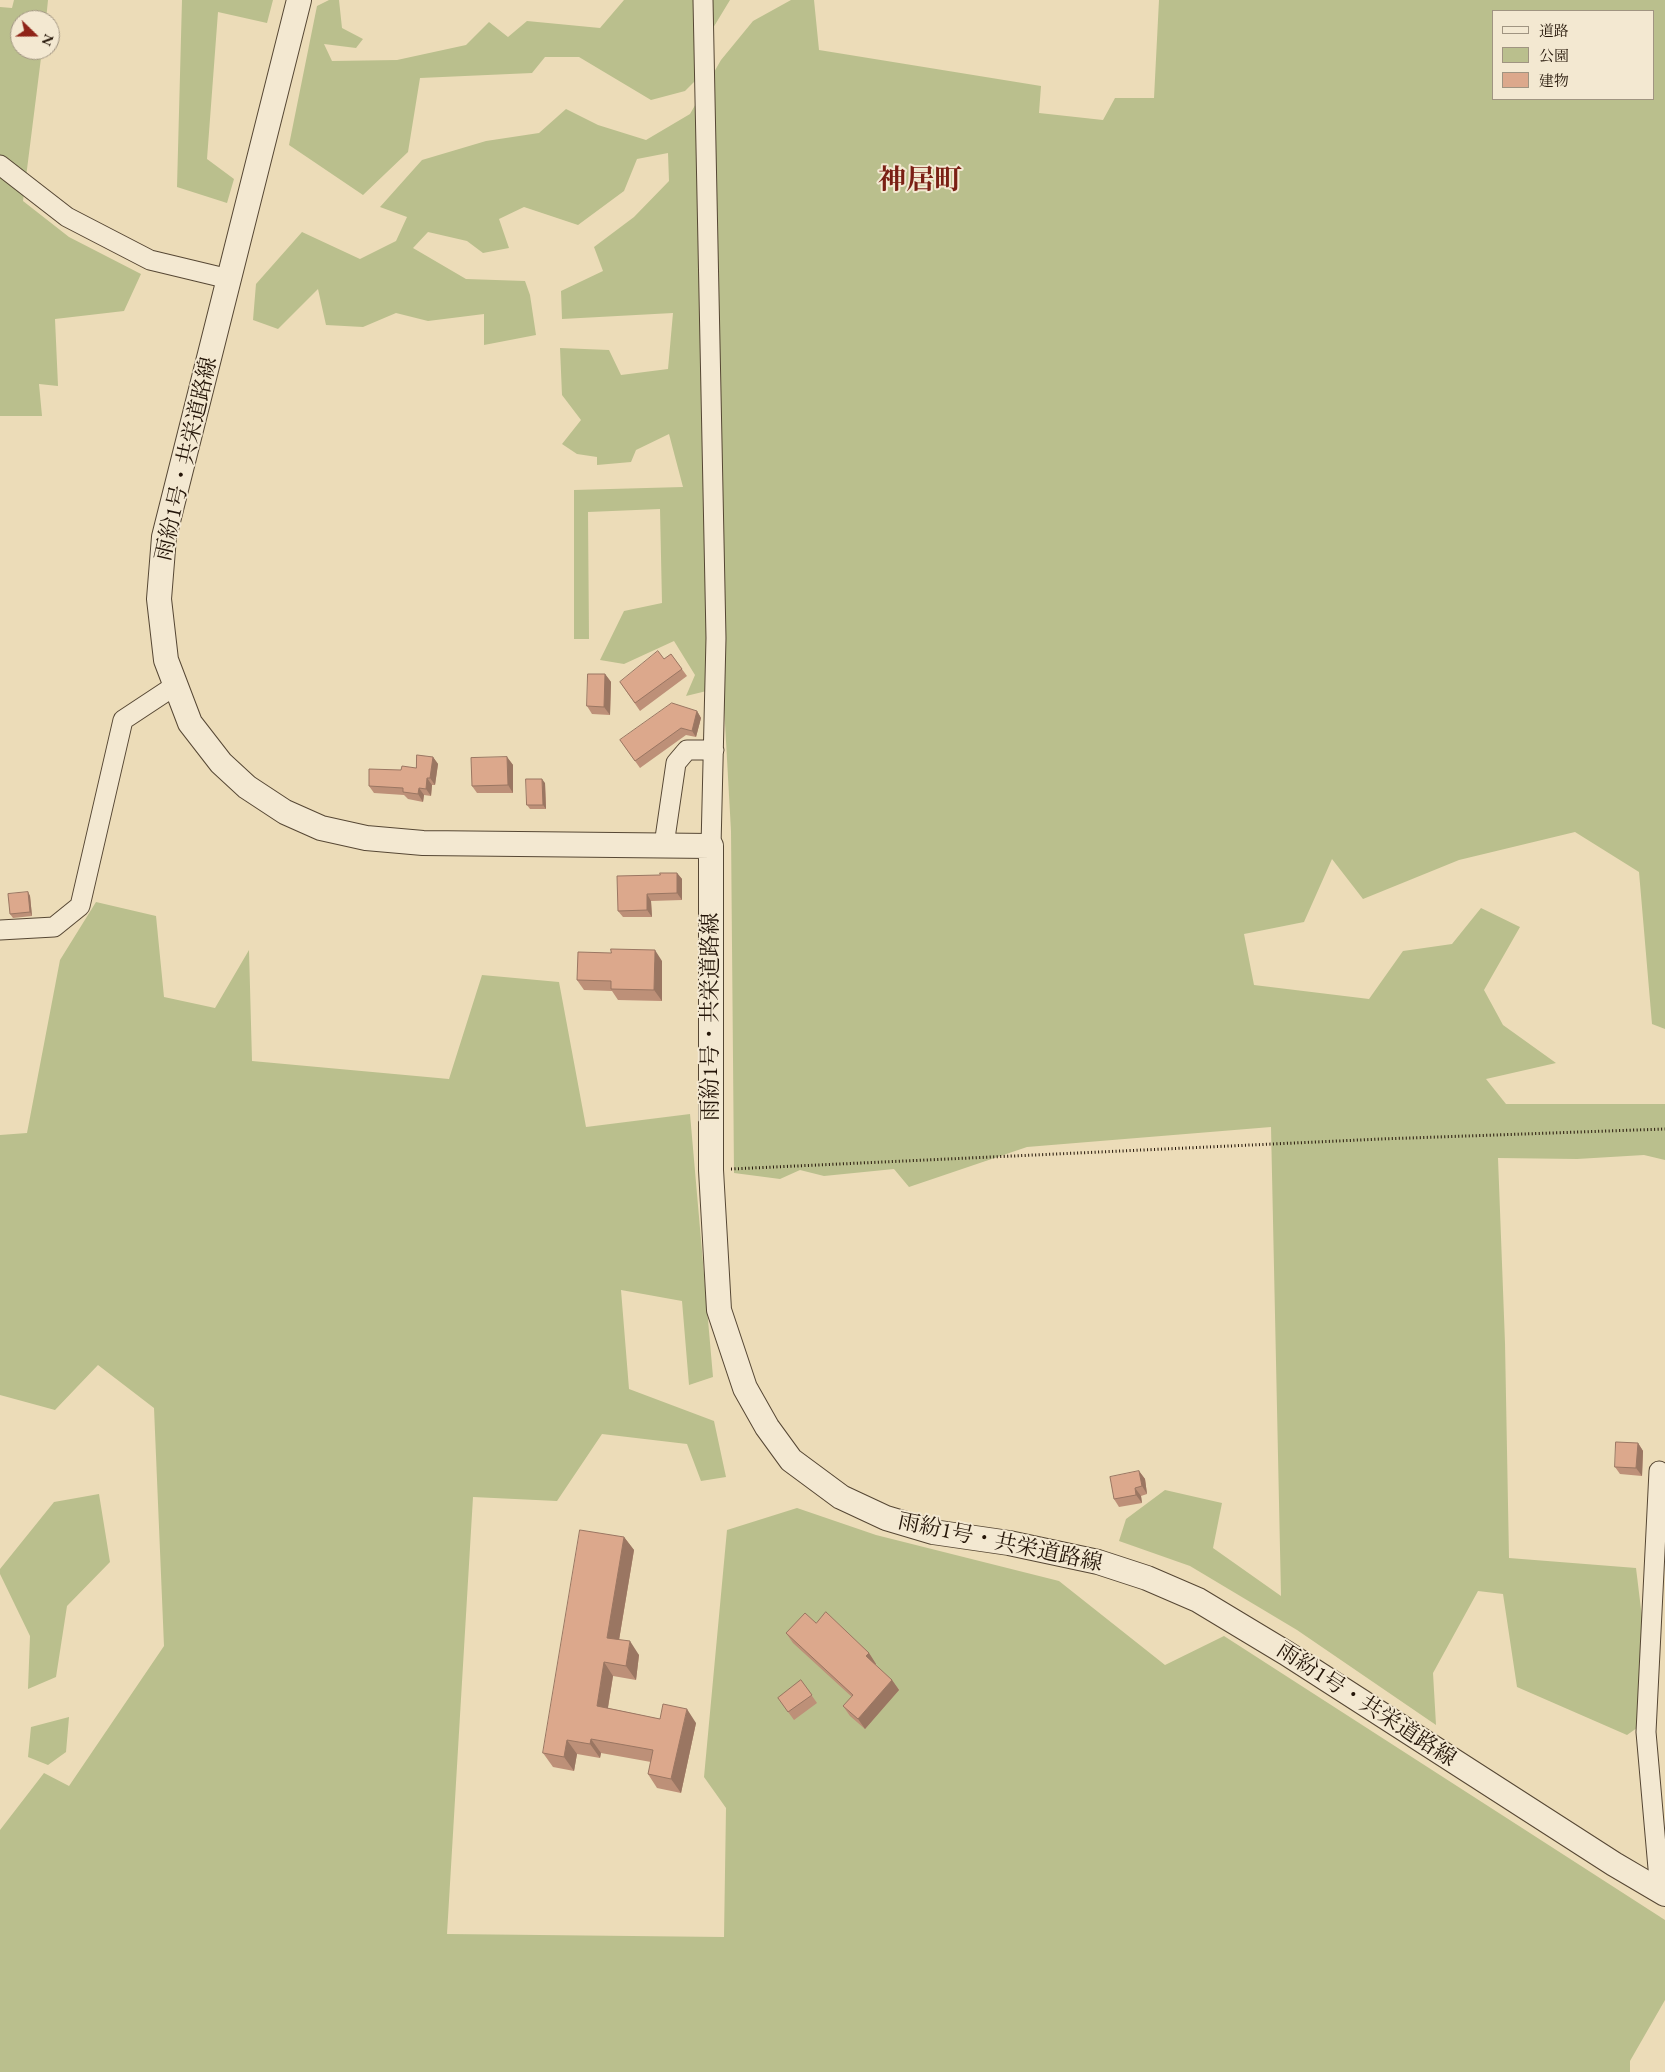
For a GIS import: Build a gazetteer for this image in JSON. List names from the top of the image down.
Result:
{
  "streets": {
    "street": ["雨紛1号・共栄道路線"]
  },
  "districts": ["神居町"],
  "legend": ["道路", "公園", "建物"],
  "north": "right"
}
